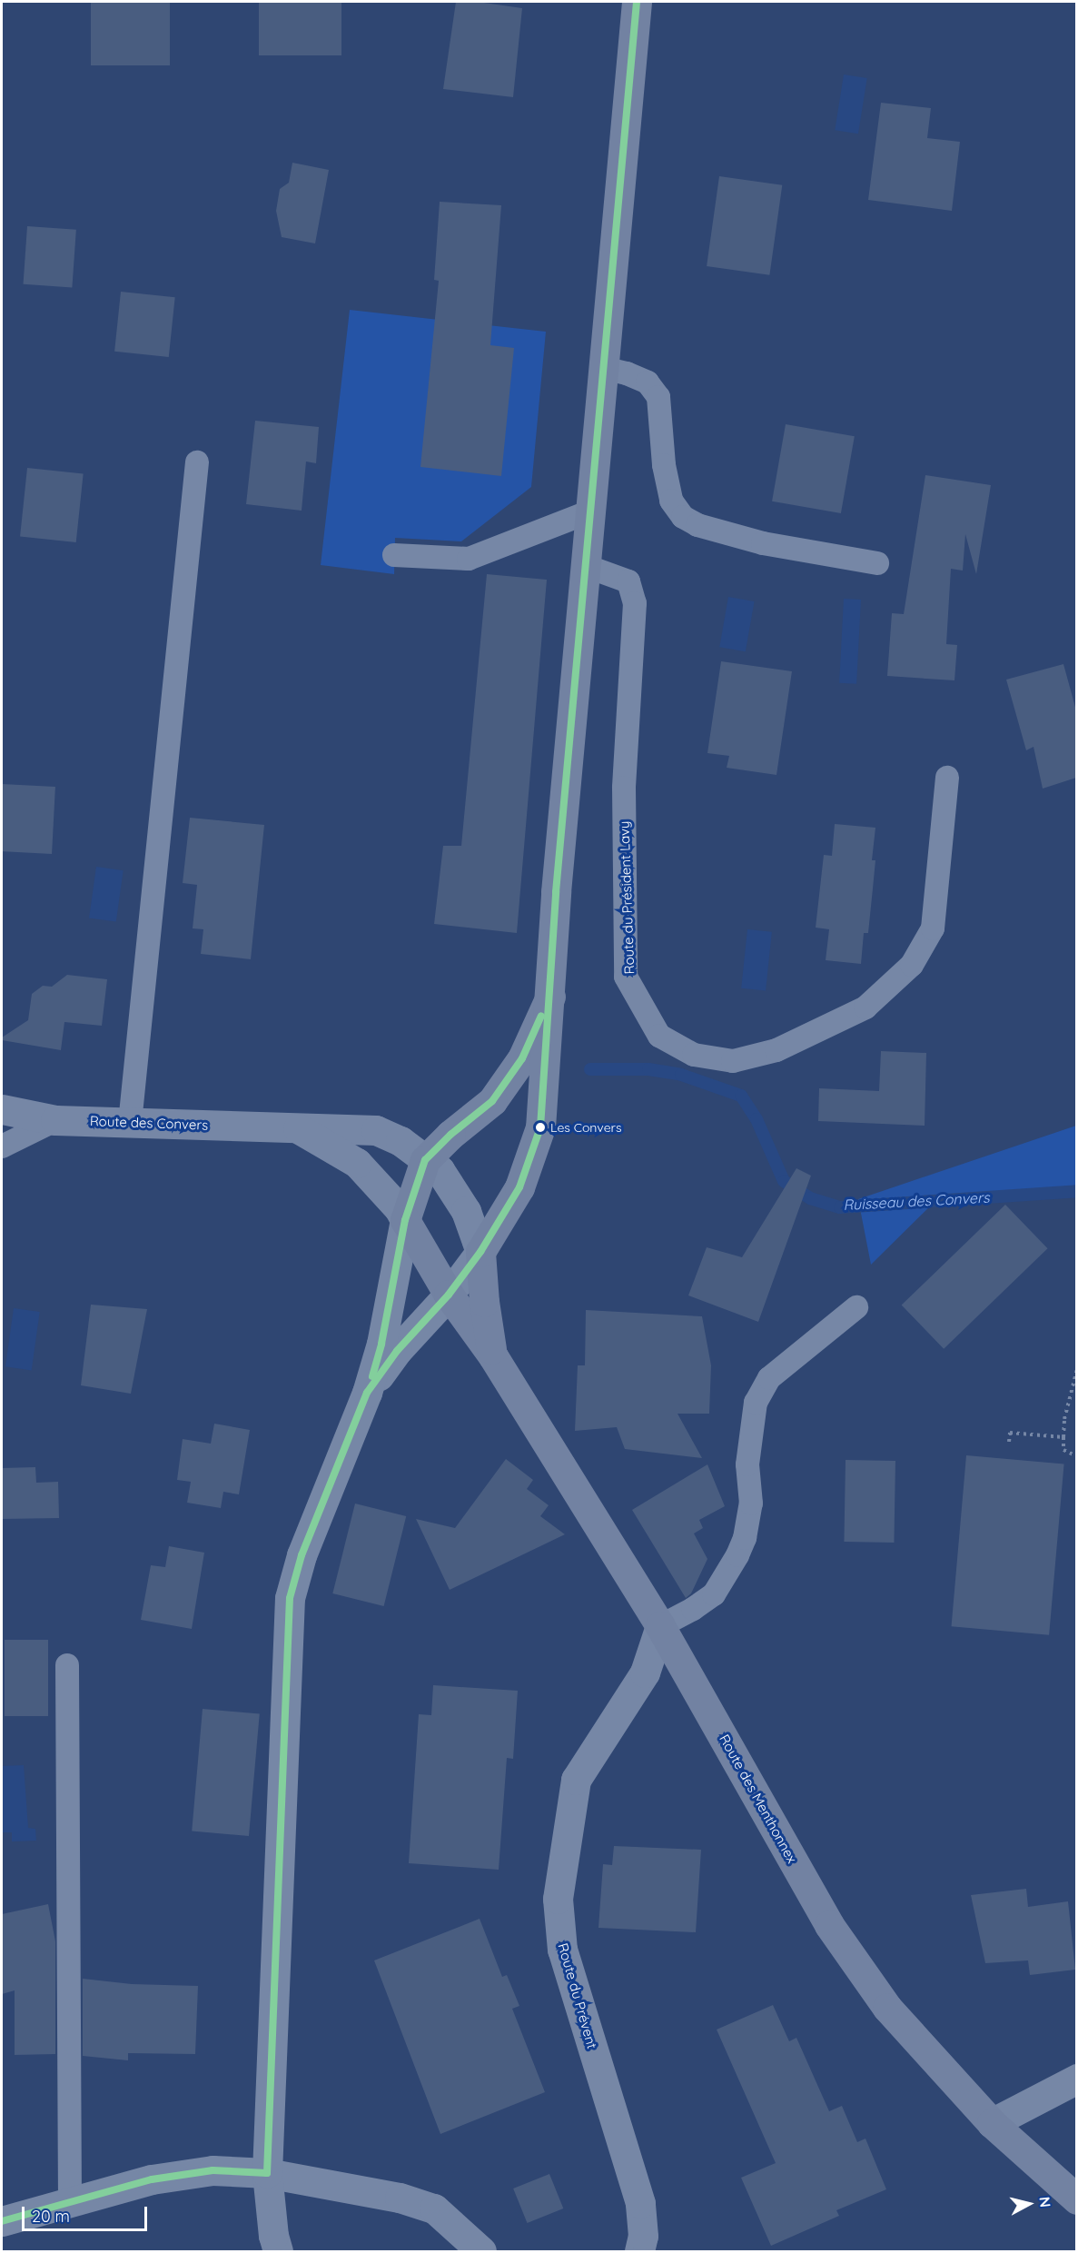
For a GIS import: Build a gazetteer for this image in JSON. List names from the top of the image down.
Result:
{
  "streets": {
    "street": ["Route des Convers", "Route des Menthonnex", "Route du Prévent"],
    "lane": ["Route du Président Lavy"]
  },
  "crossings": [
    ["Route des Convers", "Route des Menthonnex"],
    ["Route des Menthonnex", "Route du Prévent"]
  ],
  "water": ["Ruisseau des Convers"],
  "places": ["Les Convers"],
  "scale_bar": "20 m",
  "north": "right"
}
